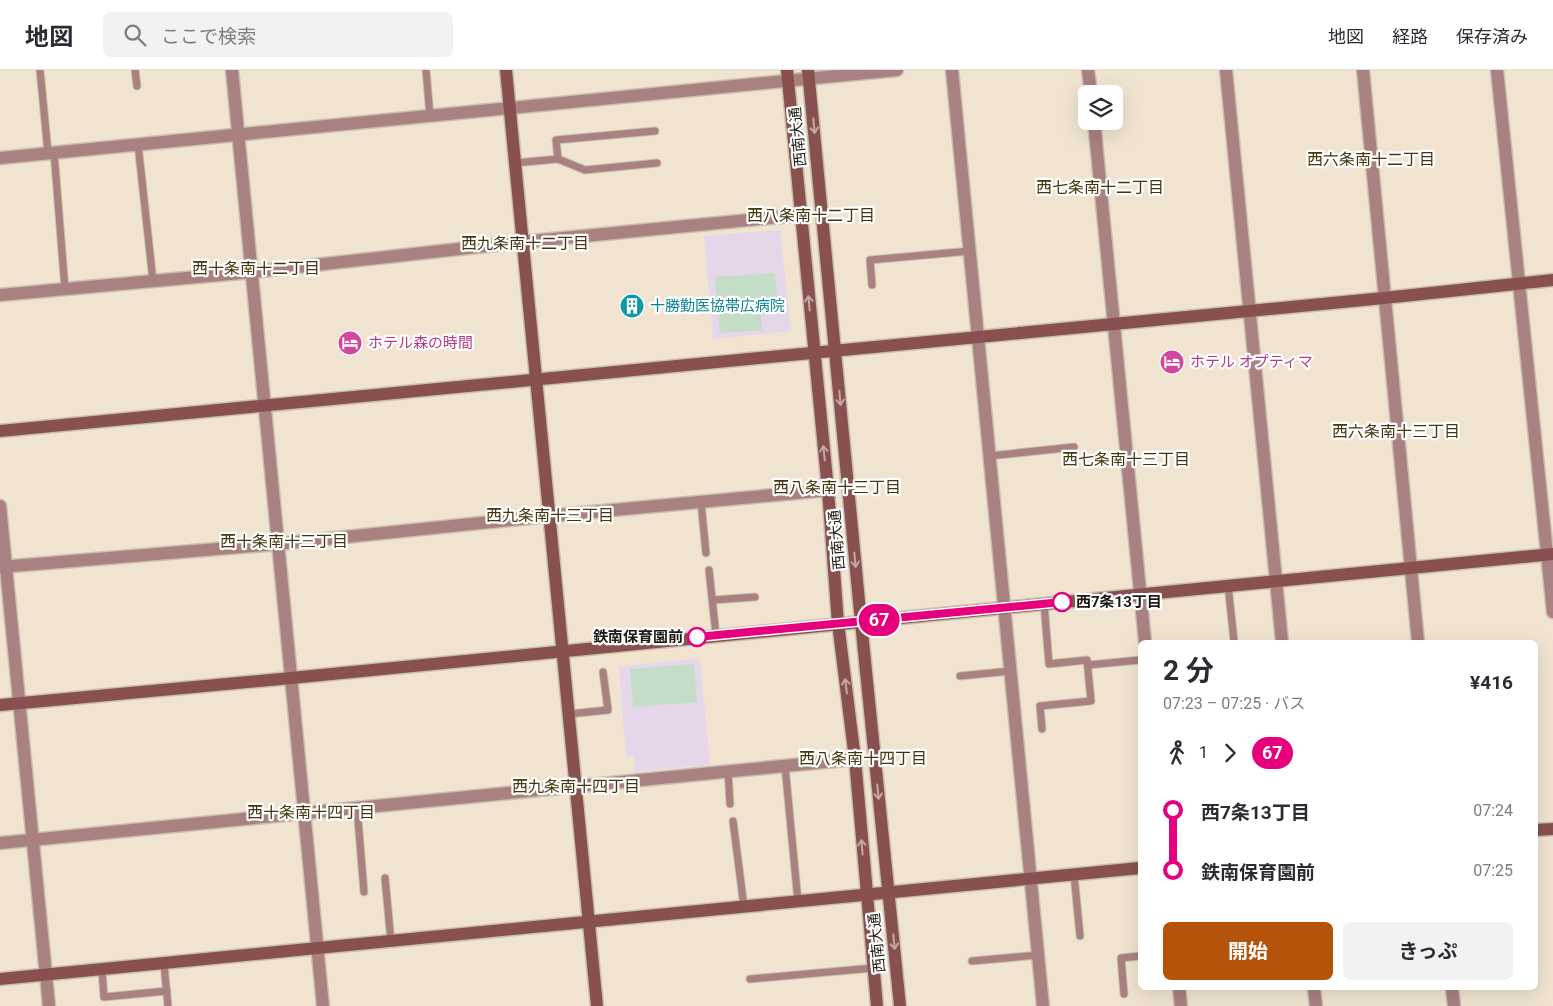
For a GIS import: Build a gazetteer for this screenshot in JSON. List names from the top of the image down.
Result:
{
  "streets": {
    "street": ["西南大通"]
  },
  "districts": [
    "西六条南十二丁目",
    "西七条南十二丁目",
    "西八条南十二丁目",
    "西九条南十二丁目",
    "西十条南十二丁目",
    "西六条南十三丁目",
    "西七条南十三丁目",
    "西八条南十三丁目",
    "西九条南十三丁目",
    "西十条南十三丁目",
    "西八条南十四丁目",
    "西九条南十四丁目",
    "西十条南十四丁目"
  ],
  "places": {
    "building": ["十勝勤医協帯広病院"],
    "hotel": ["ホテル森の時間", "ホテル オプティマ"],
    "other": ["西7条13丁目", "鉄南保育園前"]
  },
  "lines": ["bus line 67"],
  "page": {
    "header": "地図",
    "search": "ここで検索",
    "nav": ["地図", "経路", "保存済み"],
    "on_map": "67",
    "heading": ["2 分", "07:23 – 07:25 · バス", "¥416"],
    "legs": ["1", "67"],
    "list": [
      {
        "name": "西7条13丁目",
        "value": "07:24"
      },
      {
        "name": "鉄南保育園前",
        "value": "07:25"
      }
    ],
    "buttons": ["開始", "きっぷ"]
  }
}
